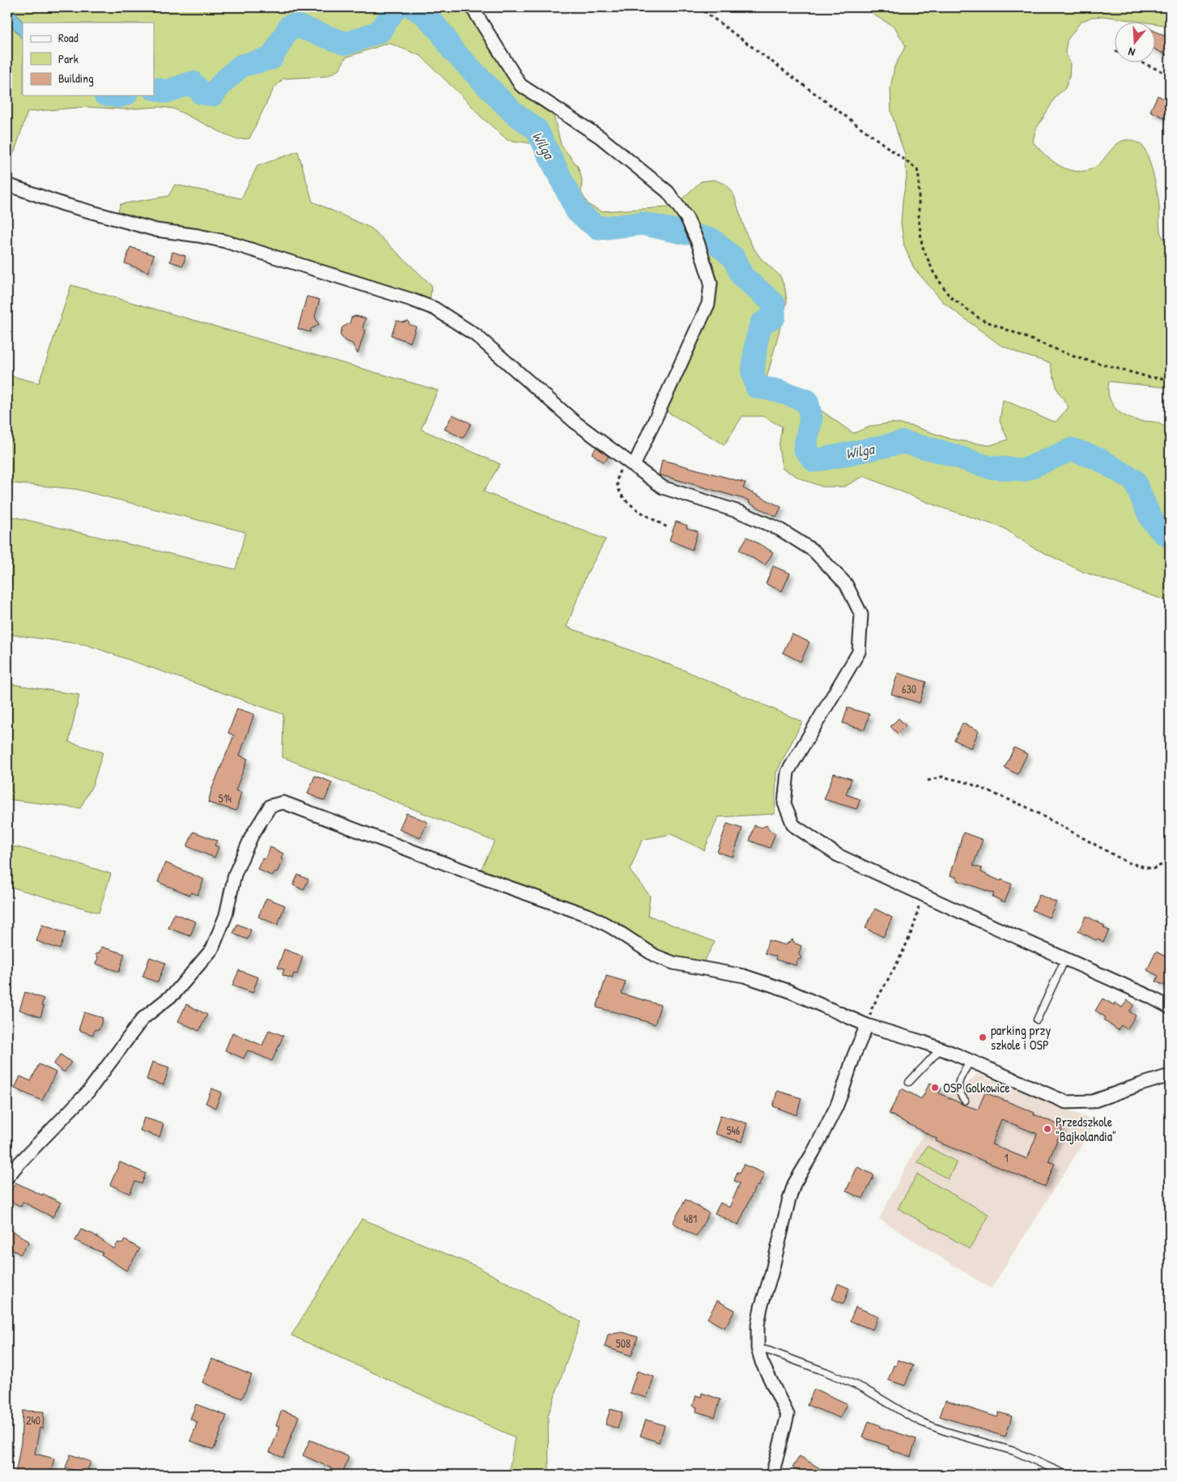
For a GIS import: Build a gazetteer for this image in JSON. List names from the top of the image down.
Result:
{
  "water": ["Wilga"],
  "places": ["parking przy szkole i OSP", "OSP Golkowice", "Przedszkole \"Bajkolandia\""],
  "house_numbers": [
    "630",
    "514",
    "546",
    "1",
    "481",
    "508",
    "240"
  ],
  "legend": ["Road", "Park", "Building"],
  "north": "bottom"
}
